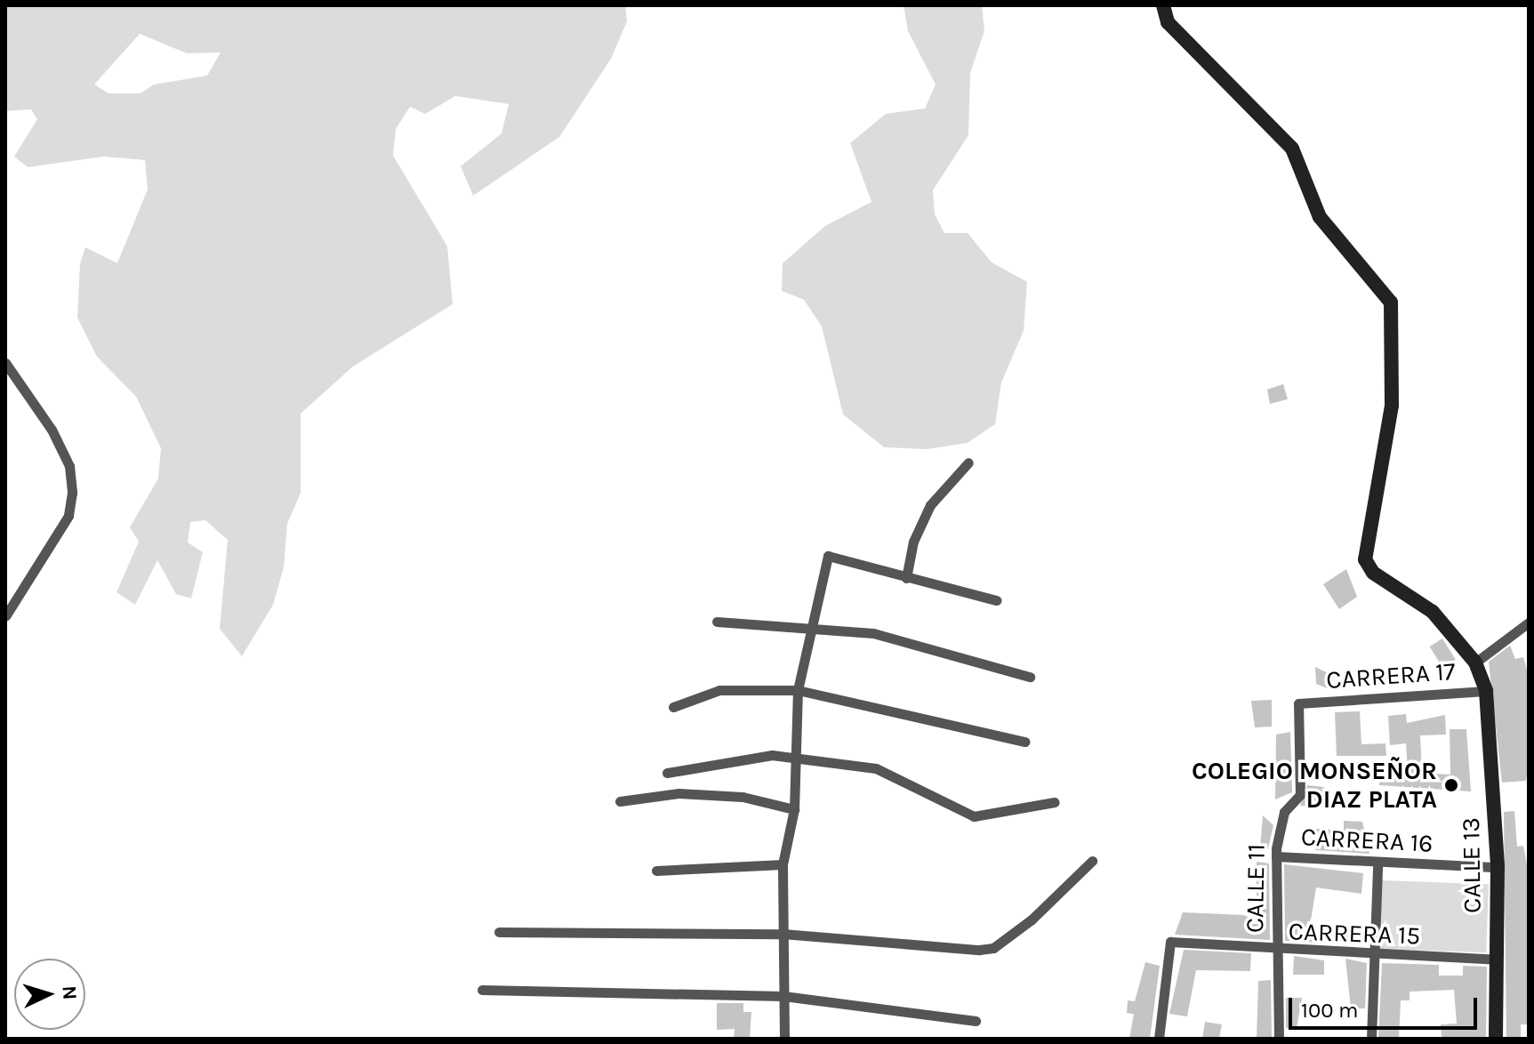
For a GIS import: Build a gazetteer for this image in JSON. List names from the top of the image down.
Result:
{
  "streets": {
    "street": [
      "CARRERA 17",
      "CARRERA 16",
      "CALLE 13",
      "CALLE 11",
      "CARRERA 15"
    ]
  },
  "crossings": [
    ["CARRERA 17", "CALLE 13"],
    ["CARRERA 17", "CALLE 11"],
    ["CARRERA 16", "CALLE 13"],
    ["CARRERA 16", "CALLE 11"],
    ["CALLE 13", "CARRERA 15"],
    ["CALLE 11", "CARRERA 15"]
  ],
  "places": ["COLEGIO MONSEÑOR DIAZ PLATA"],
  "scale_bar": "100 m",
  "north": "right"
}
